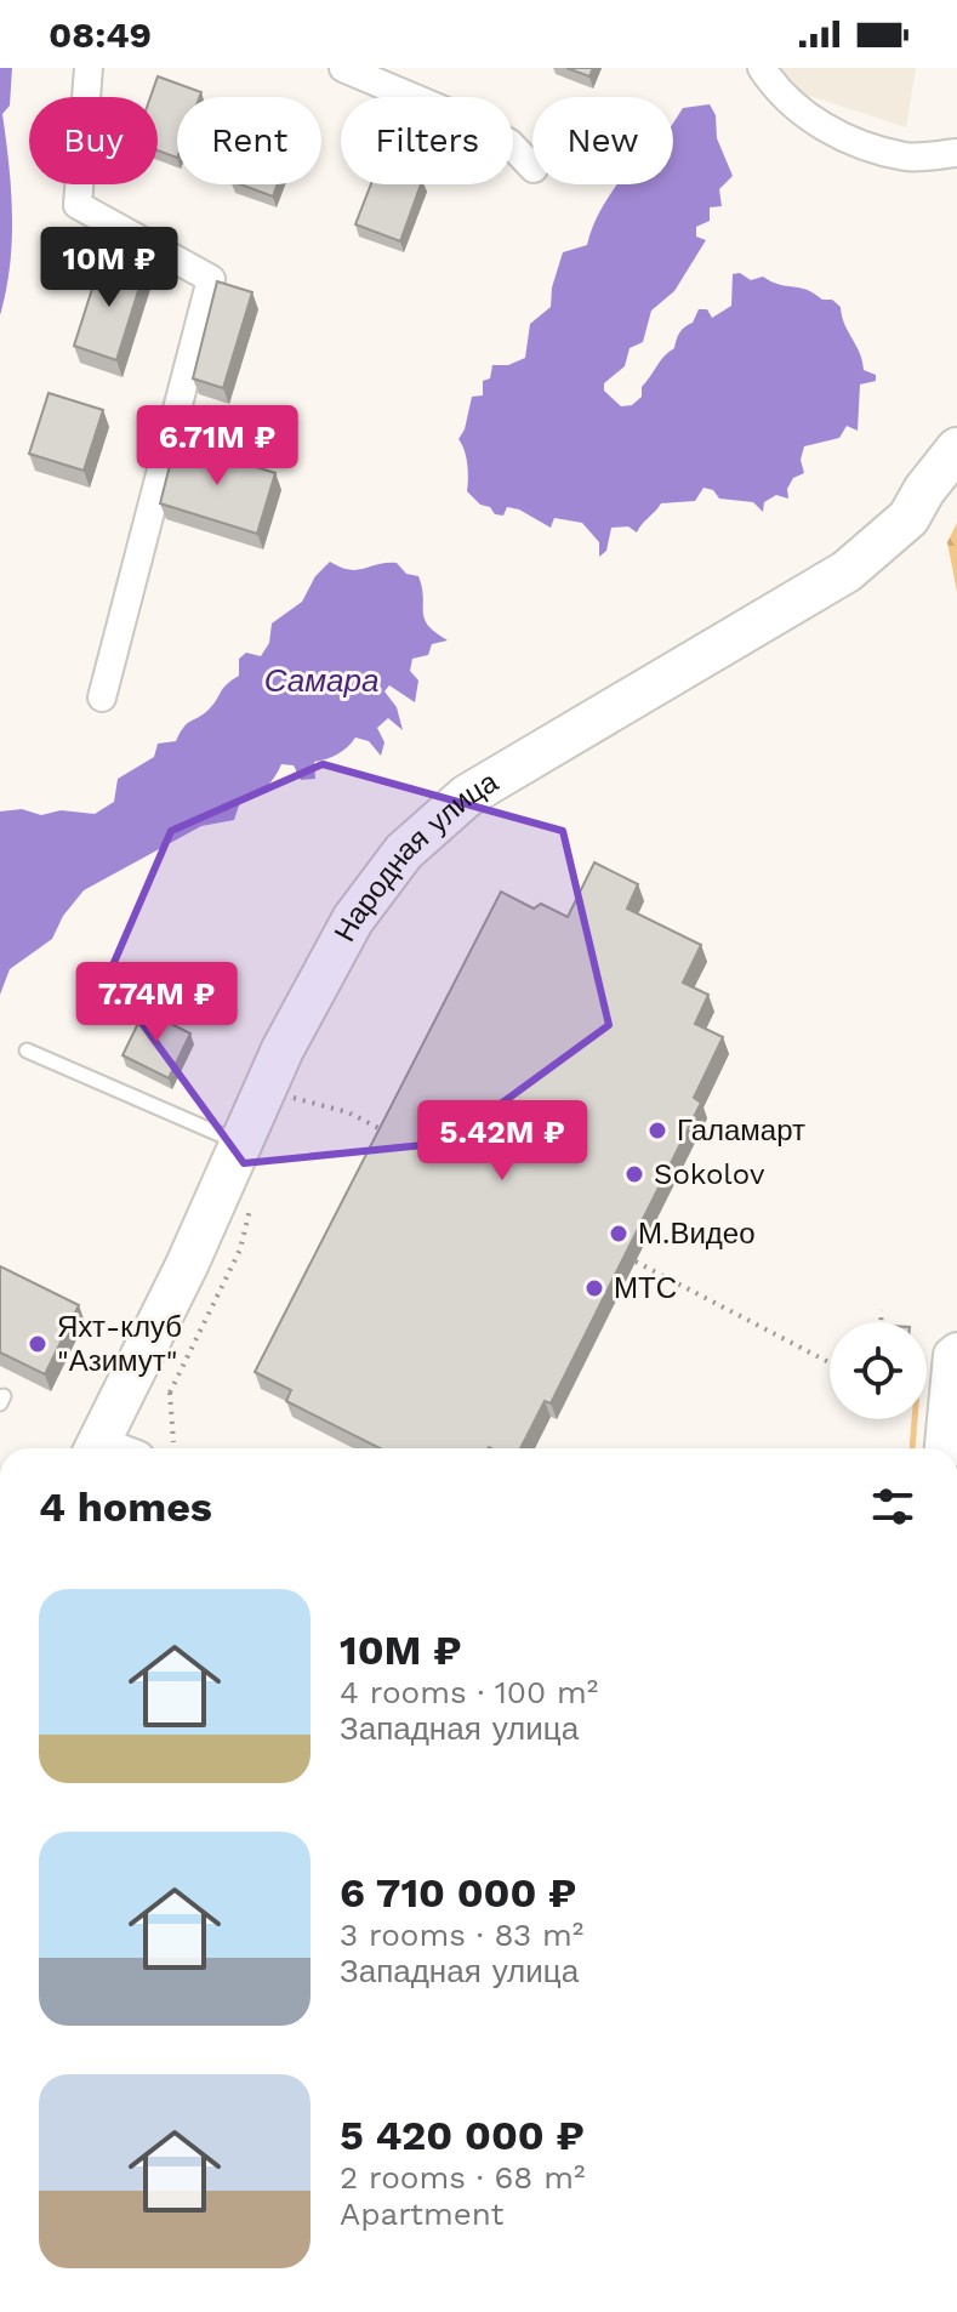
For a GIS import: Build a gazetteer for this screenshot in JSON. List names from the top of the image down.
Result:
{
  "streets": {
    "main road": ["Народная улица"]
  },
  "water": ["Самара"],
  "places": [
    "Галамарт",
    "Sokolov",
    "М.Видео",
    "МТС",
    "Яхт-клуб \"Азимут\""
  ],
  "page": {
    "status": "08:49",
    "chip": [
      "Buy",
      "Rent",
      "Filters",
      "New"
    ],
    "price": [
      "10M ₽",
      "6.71M ₽",
      "7.74M ₽",
      "5.42M ₽"
    ],
    "heading": "4 homes",
    "list": [
      {
        "name": "10M ₽",
        "note": "4 rooms · 100 m² · Западная улица"
      },
      {
        "name": "6 710 000 ₽",
        "note": "3 rooms · 83 m² · Западная улица"
      },
      {
        "name": "5 420 000 ₽",
        "note": "2 rooms · 68 m² · Apartment"
      }
    ]
  }
}
